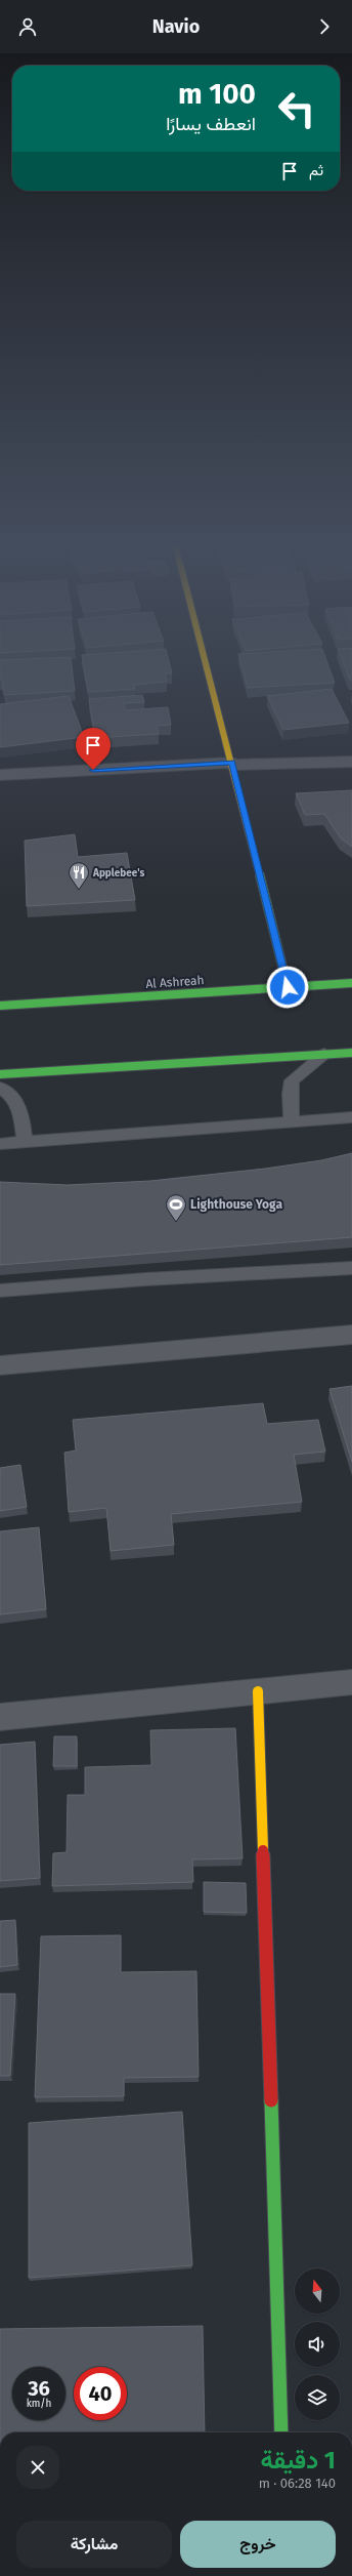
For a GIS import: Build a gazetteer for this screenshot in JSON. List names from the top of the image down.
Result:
{
  "streets": {
    "street": ["Al Ashreah"]
  },
  "places": {
    "restaurant": ["Applebee's"],
    "sports": ["Lighthouse Yoga"]
  },
  "north": "top",
  "page": {
    "header": "Navio",
    "turn": ["100 m", "انعطف يسارًا"],
    "then": "ثم",
    "speed": "36 km/h",
    "limit": "40",
    "heading": ["1 دقيقة", "140 m · 06:28"],
    "buttons": ["خروج", "مشاركة"]
  }
}
